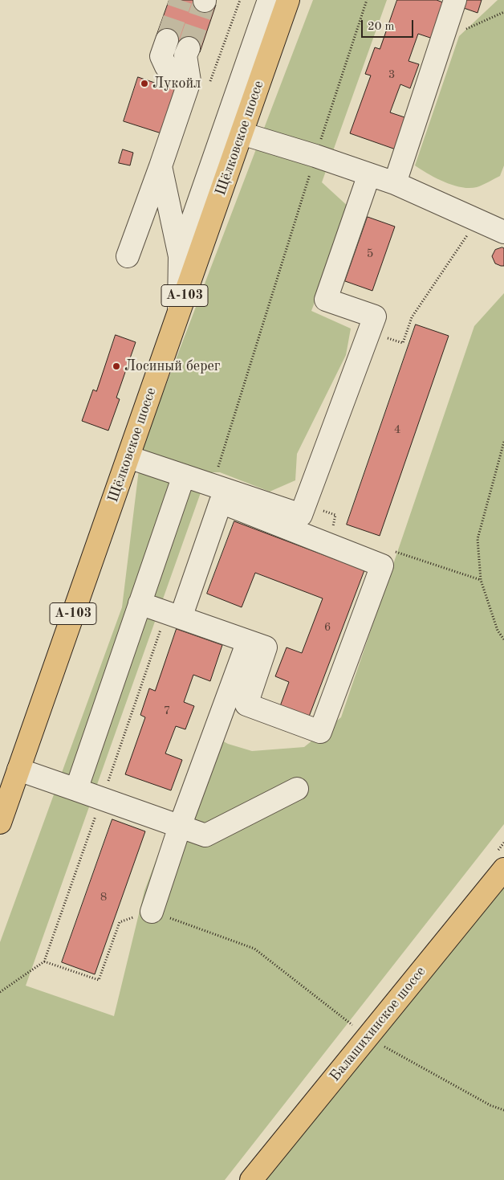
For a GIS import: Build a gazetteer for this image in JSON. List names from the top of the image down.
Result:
{
  "streets": {
    "main road": ["Щёлковское шоссе", "А-103", "Балашихинское шоссе"]
  },
  "places": ["Лукойл", "Лосиный берег"],
  "house_numbers": [
    "3",
    "5",
    "4",
    "6",
    "7",
    "8"
  ],
  "scale_bar": "20 m"
}
